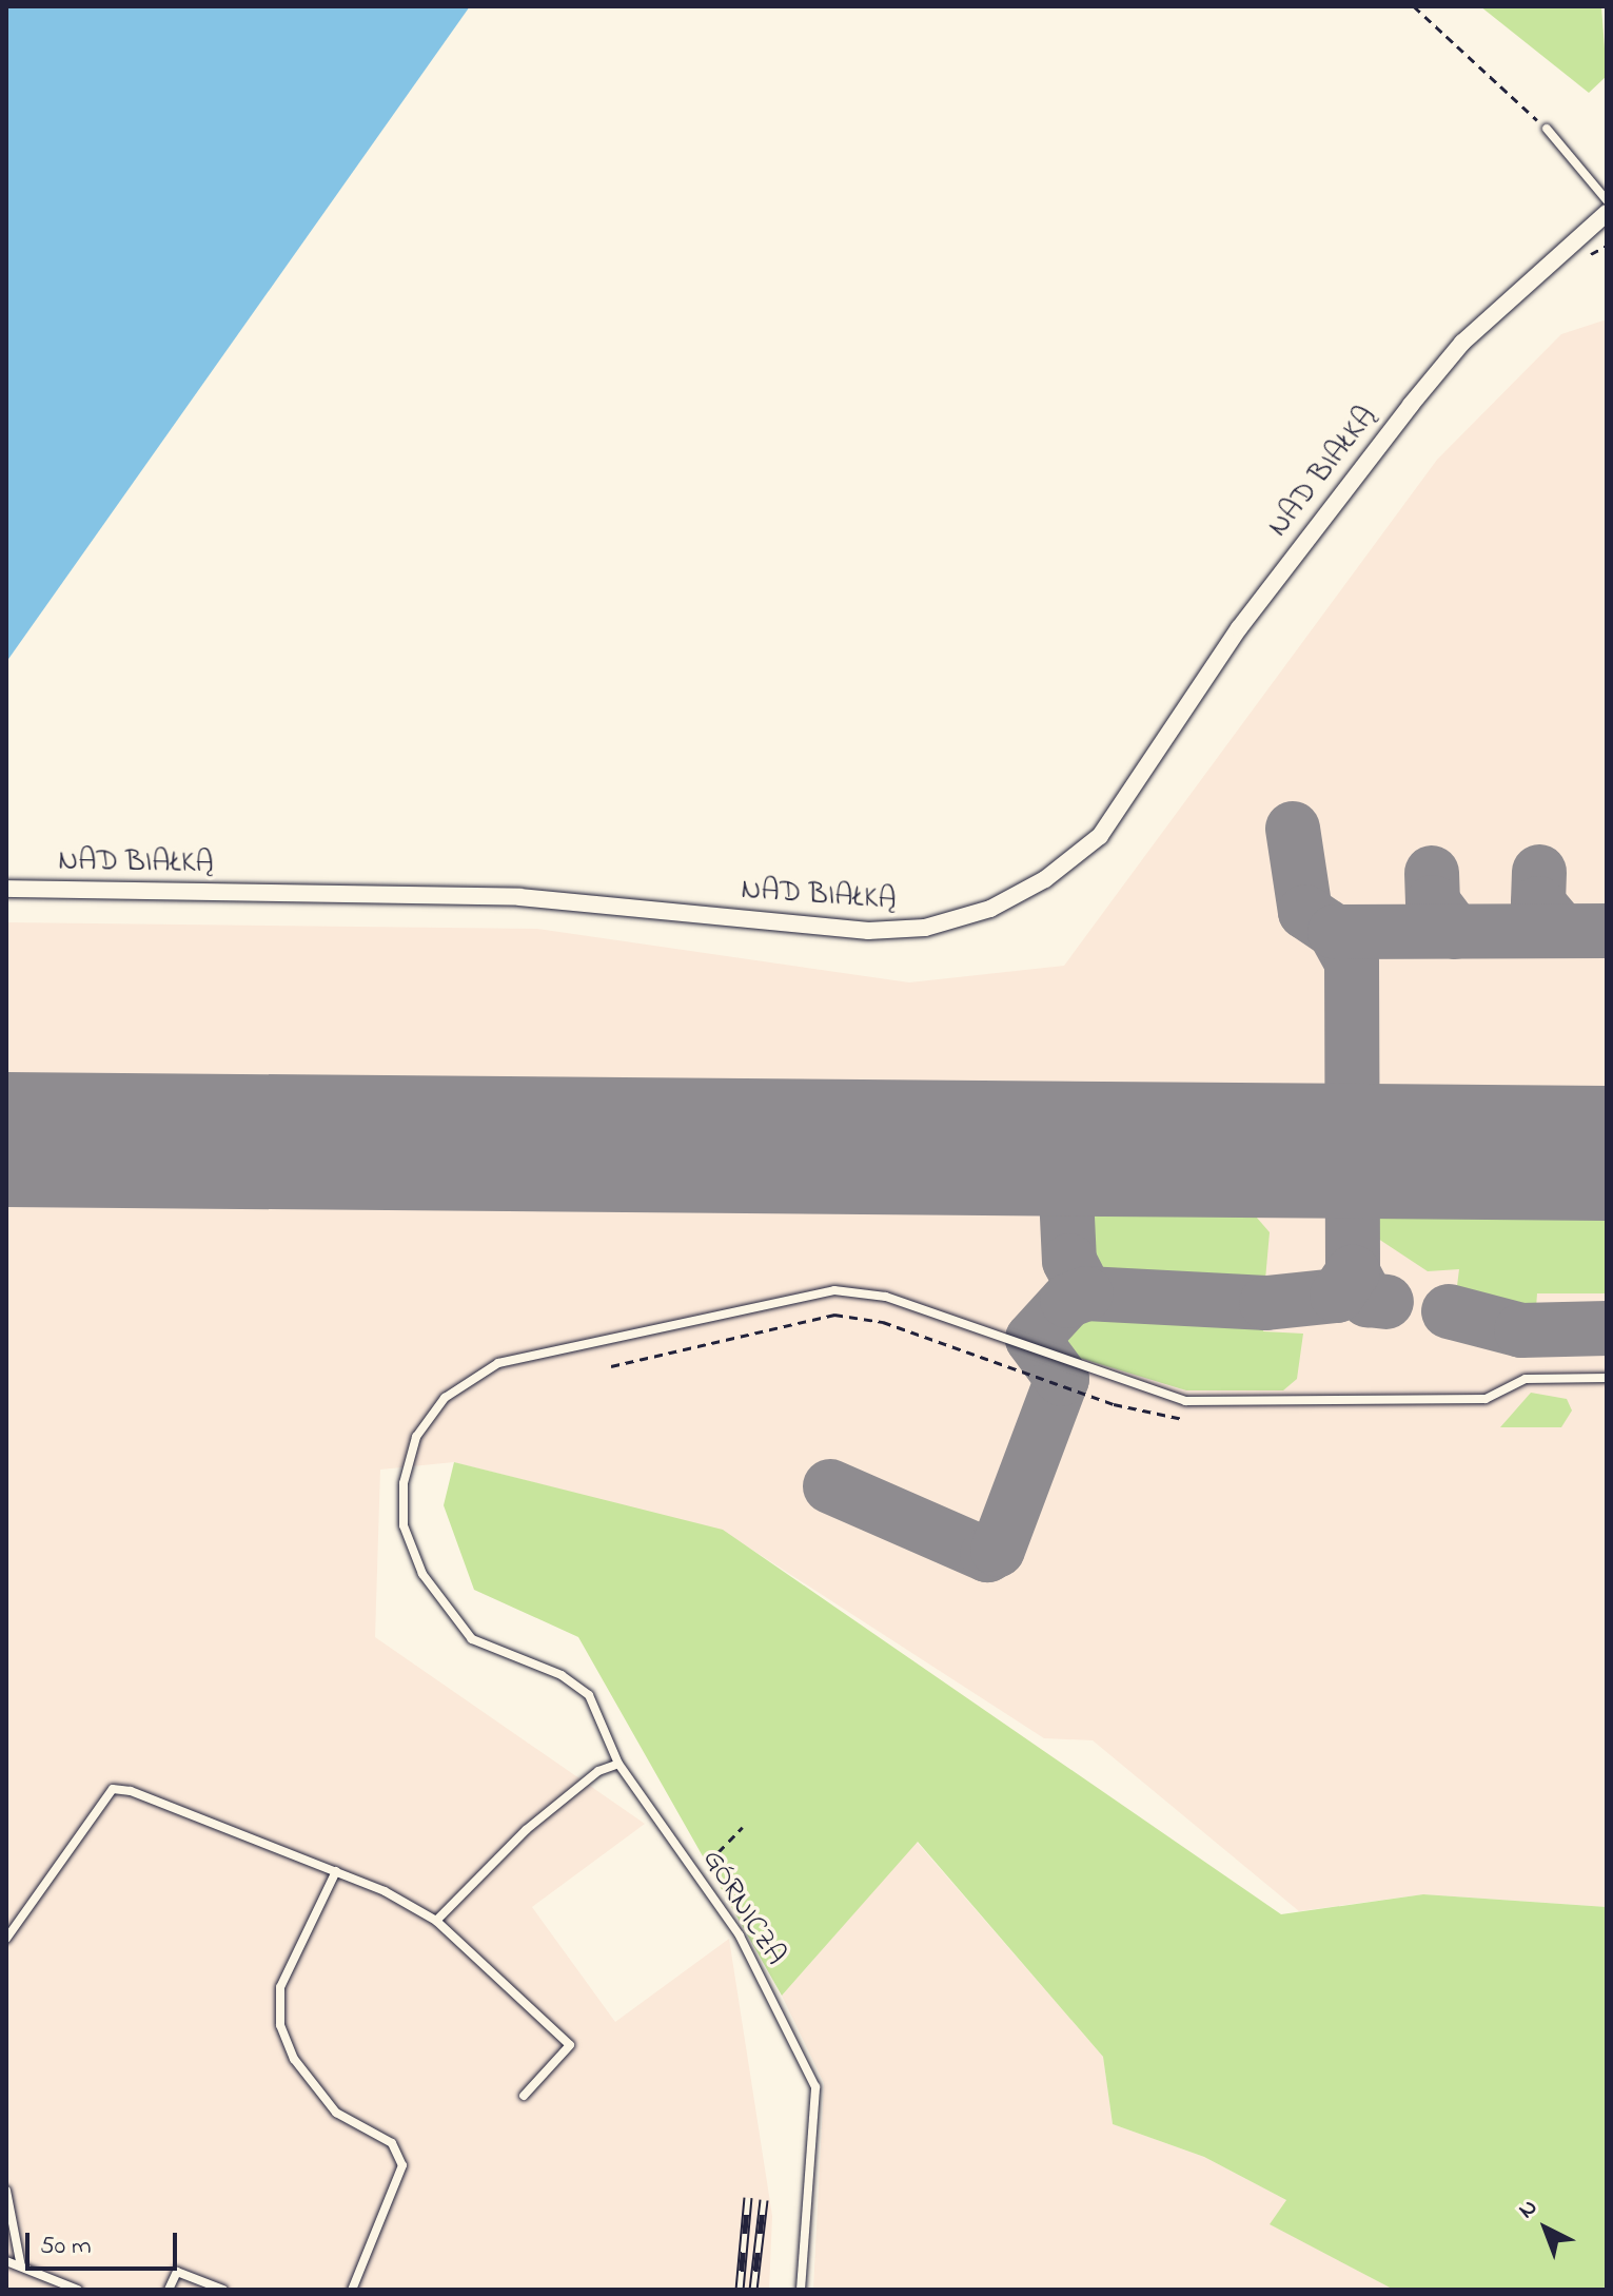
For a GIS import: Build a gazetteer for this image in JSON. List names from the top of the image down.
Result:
{
  "streets": {
    "street": ["NAD BIAŁKĄ"],
    "lane": ["GÓRNICZA"]
  },
  "scale_bar": "50 m",
  "north": "top left"
}
